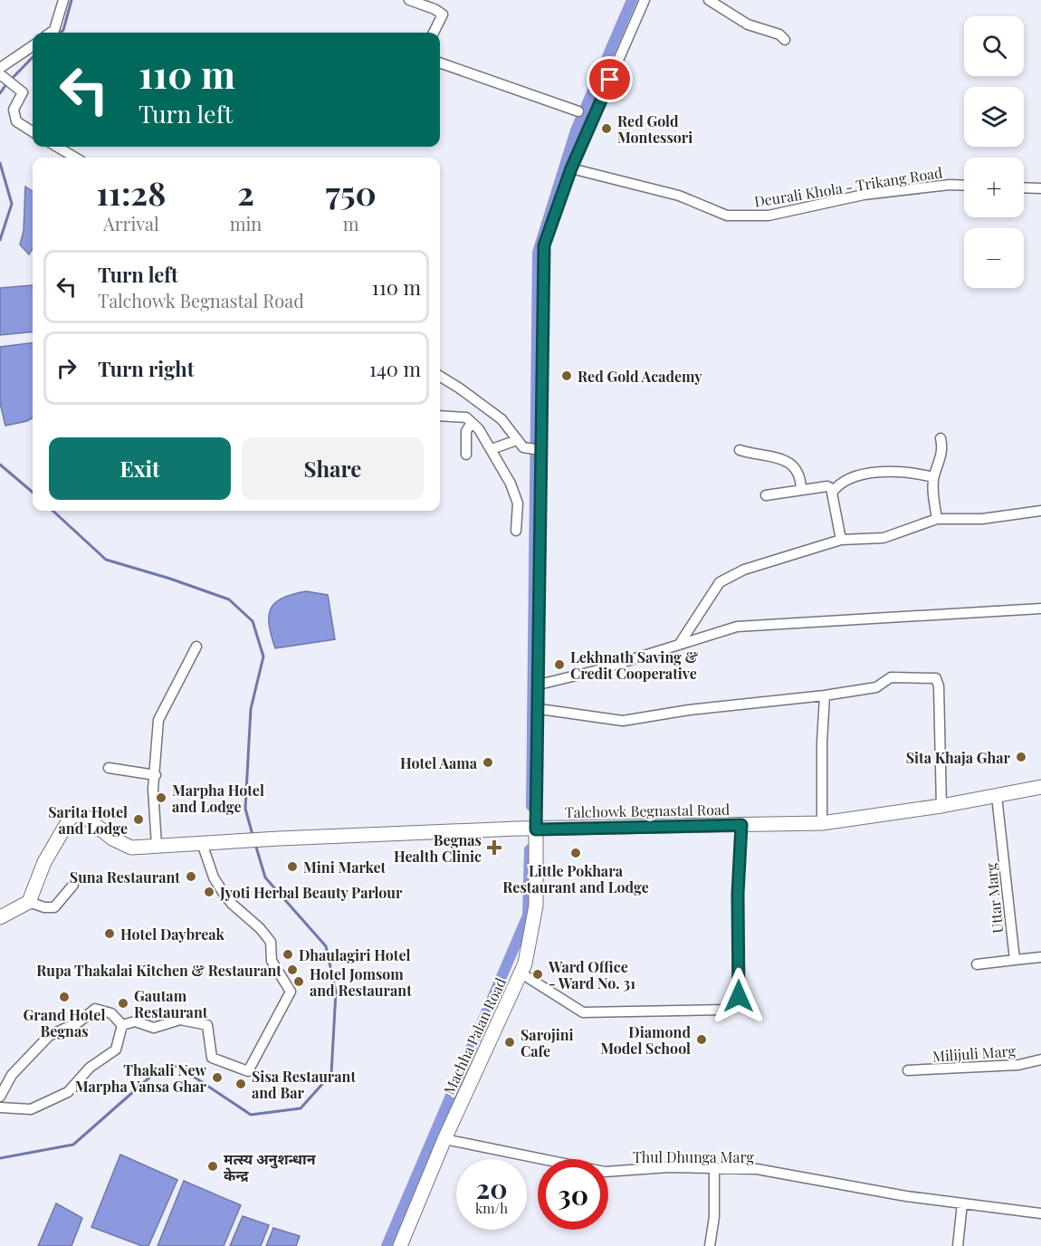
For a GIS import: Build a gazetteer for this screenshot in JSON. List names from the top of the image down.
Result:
{
  "streets": {
    "main road": ["Talchowk Begnastal Road", "Machha Palan Road"],
    "street": [
      "Deurali Khola - Trikang Road",
      "Uttar Marg",
      "Milijuli Marg",
      "Thul Dhunga Marg"
    ]
  },
  "crossings": [
    ["Talchowk Begnastal Road", "Uttar Marg"],
    ["Talchowk Begnastal Road", "Machha Palan Road"],
    ["Machha Palan Road", "Thul Dhunga Marg"]
  ],
  "places": {
    "other": [
      "Red Gold Montessori",
      "Red Gold Academy",
      "Lekhnath Saving & Credit Cooperative",
      "Sita Khaja Ghar",
      "Hotel Aama",
      "Marpha Hotel and Lodge",
      "Sarita Hotel and Lodge",
      "Little Pokhara Restaurant and Lodge",
      "Mini Market",
      "Suna Restaurant",
      "Jyoti Herbal Beauty Parlour",
      "Hotel Daybreak",
      "Dhaulagiri Hotel",
      "Rupa Thakalai Kitchen & Restaurant",
      "Ward Office - Ward No. 31",
      "Hotel Jomsom and Restaurant",
      "Grand Hotel Begnas",
      "Gautam Restaurant",
      "Diamond Model School",
      "Sarojini Cafe",
      "Thakali New Marpha Vansa Ghar",
      "Sisa Restaurant and Bar",
      "मत्स्य अनुशन्धान केन्द्र"
    ],
    "health": ["Begnas Health Clinic"]
  },
  "page": {
    "map_buttons": ["+", "−"],
    "turn": ["110 m", "Turn left"],
    "eta": [
      "11:28",
      "Arrival",
      "2",
      "min",
      "750",
      "m"
    ],
    "list": [
      {
        "name": "Turn left",
        "note": "Talchowk Begnastal Road",
        "value": "110 m"
      },
      {
        "name": "Turn right",
        "value": "140 m"
      }
    ],
    "buttons": ["Exit", "Share"],
    "speed": "20 km/h",
    "limit": "30"
  }
}
